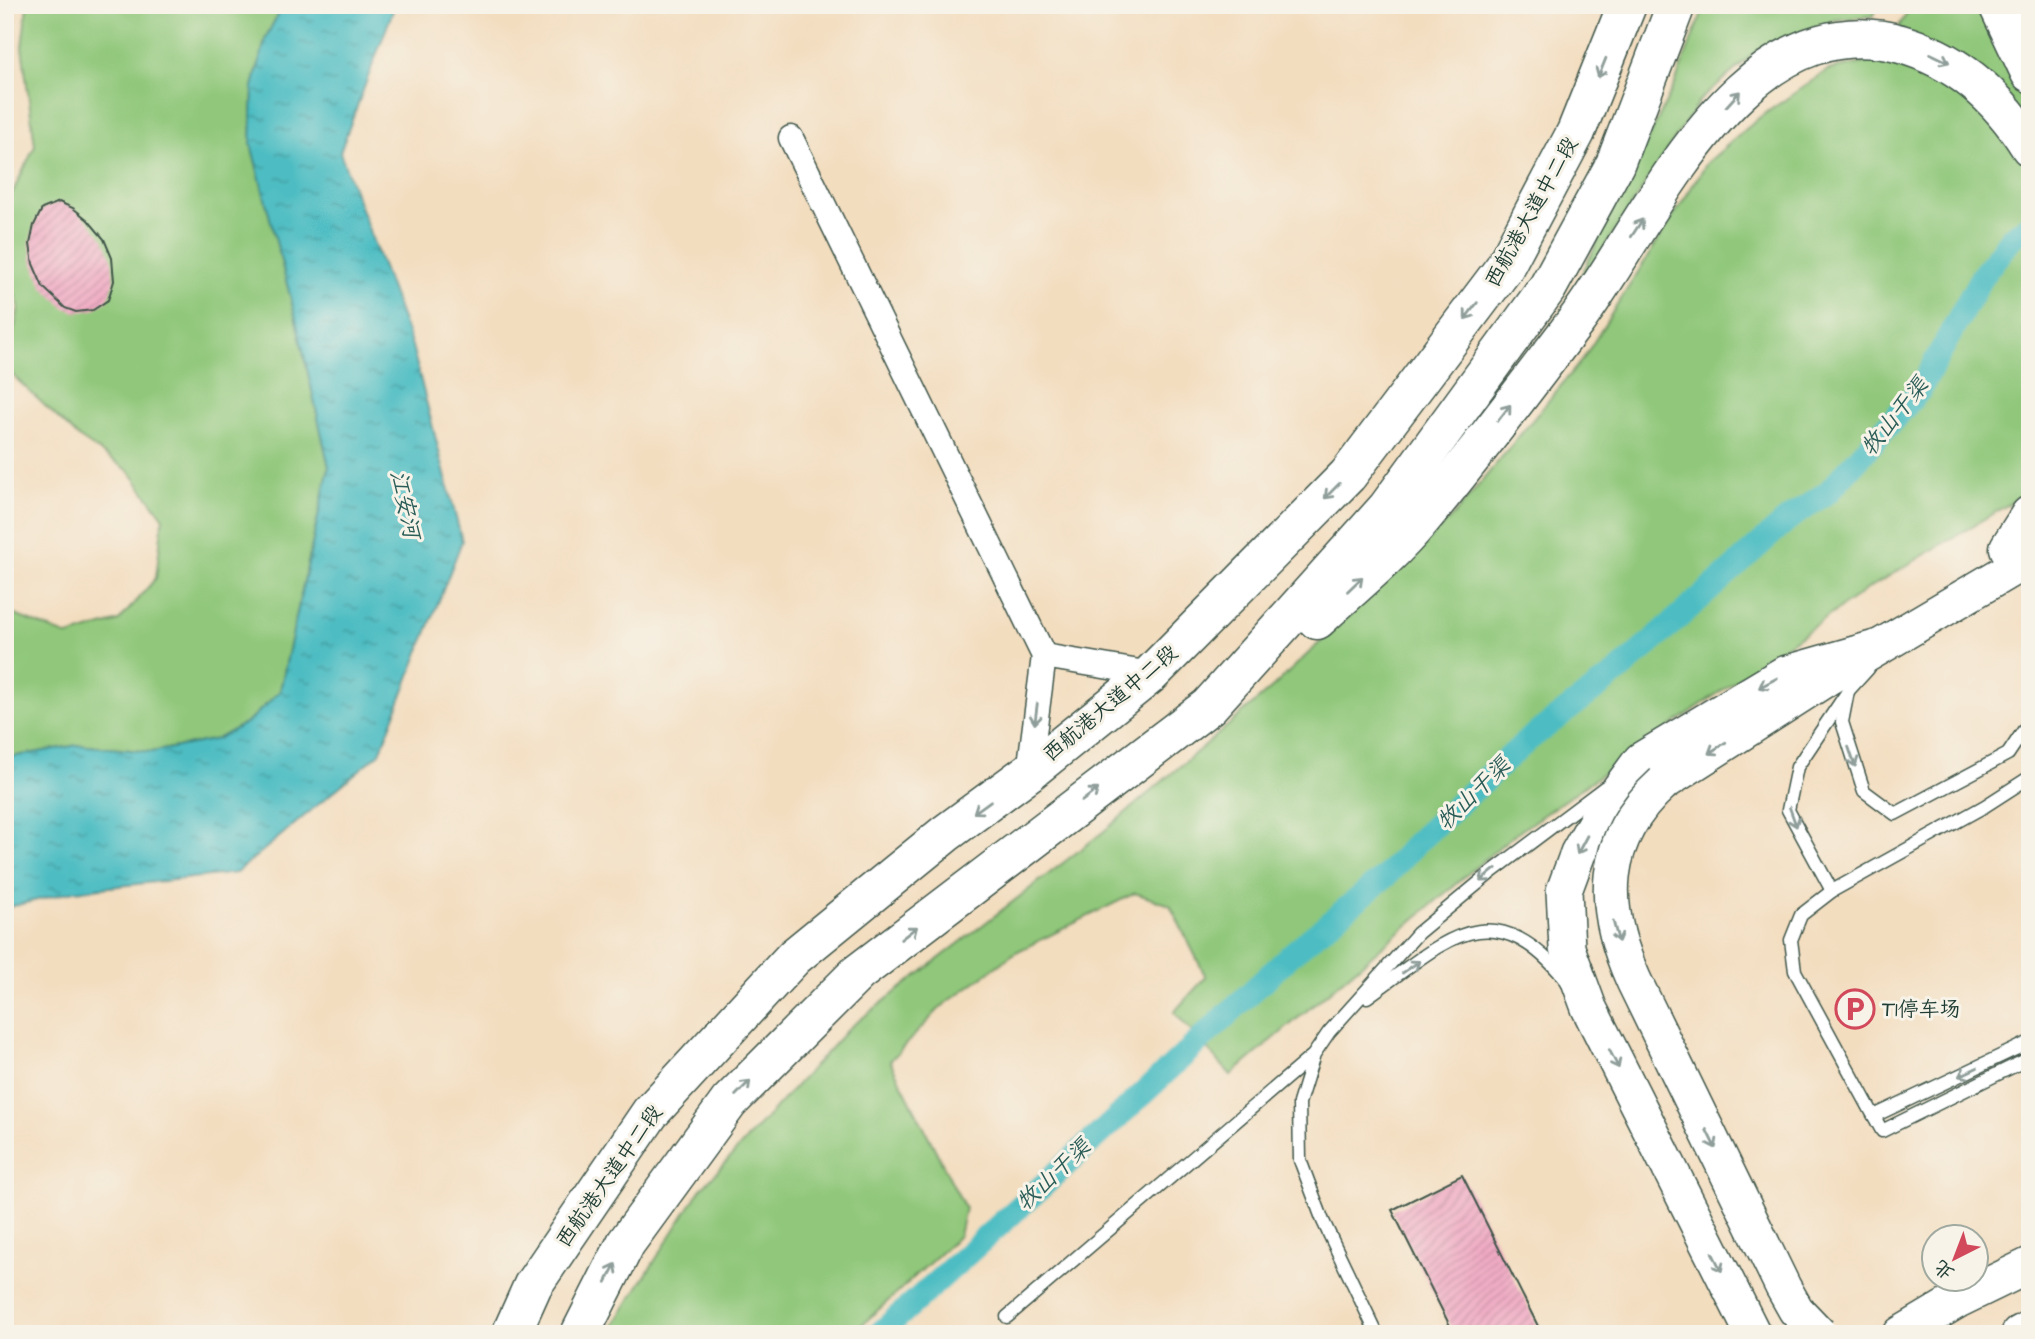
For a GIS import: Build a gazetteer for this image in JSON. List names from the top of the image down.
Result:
{
  "streets": {
    "main road": ["西航港大道中二段"]
  },
  "water": ["牧山干渠", "江安河"],
  "places": {
    "parking": ["T1停车场"]
  },
  "north": "bottom left"
}
